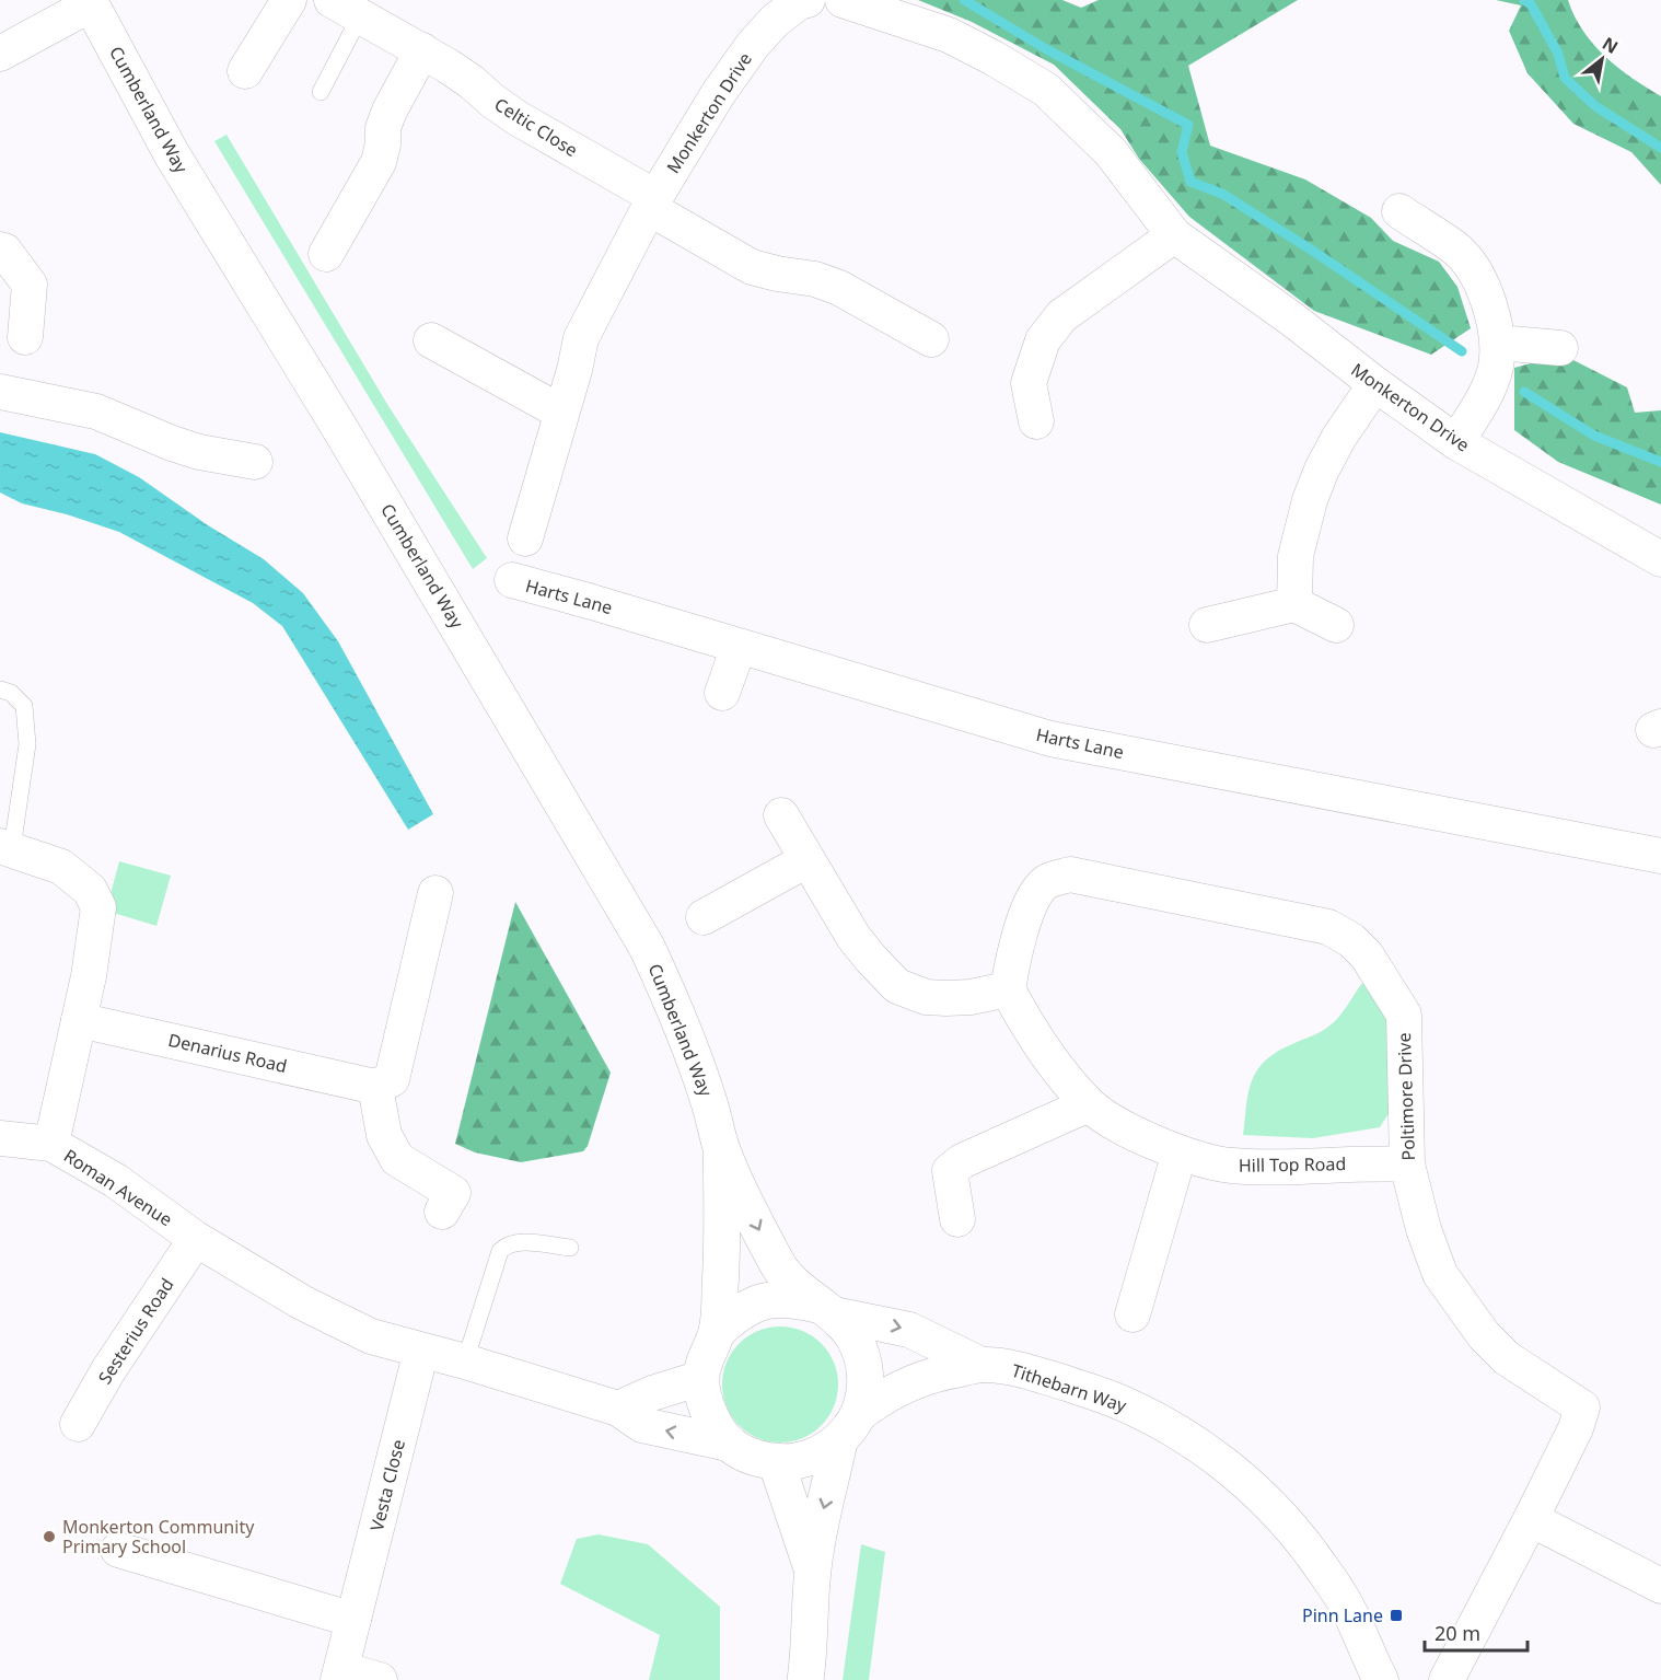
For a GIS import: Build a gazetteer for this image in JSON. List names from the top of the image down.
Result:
{
  "streets": {
    "main road": ["Cumberland Way"],
    "street": [
      "Monkerton Drive",
      "Celtic Close",
      "Harts Lane",
      "Denarius Road",
      "Poltimore Drive",
      "Hill Top Road",
      "Roman Avenue",
      "Sesterius Road",
      "Tithebarn Way",
      "Vesta Close"
    ]
  },
  "crossings": [
    ["Cumberland Way", "Roman Avenue"],
    ["Cumberland Way", "Tithebarn Way"],
    ["Monkerton Drive", "Celtic Close"],
    ["Denarius Road", "Roman Avenue"],
    ["Poltimore Drive", "Hill Top Road"],
    ["Roman Avenue", "Sesterius Road"],
    ["Roman Avenue", "Tithebarn Way"],
    ["Roman Avenue", "Vesta Close"]
  ],
  "places": {
    "other": ["Monkerton Community Primary School"],
    "transit": ["Pinn Lane"]
  },
  "scale_bar": "20 m",
  "north": "top right"
}
